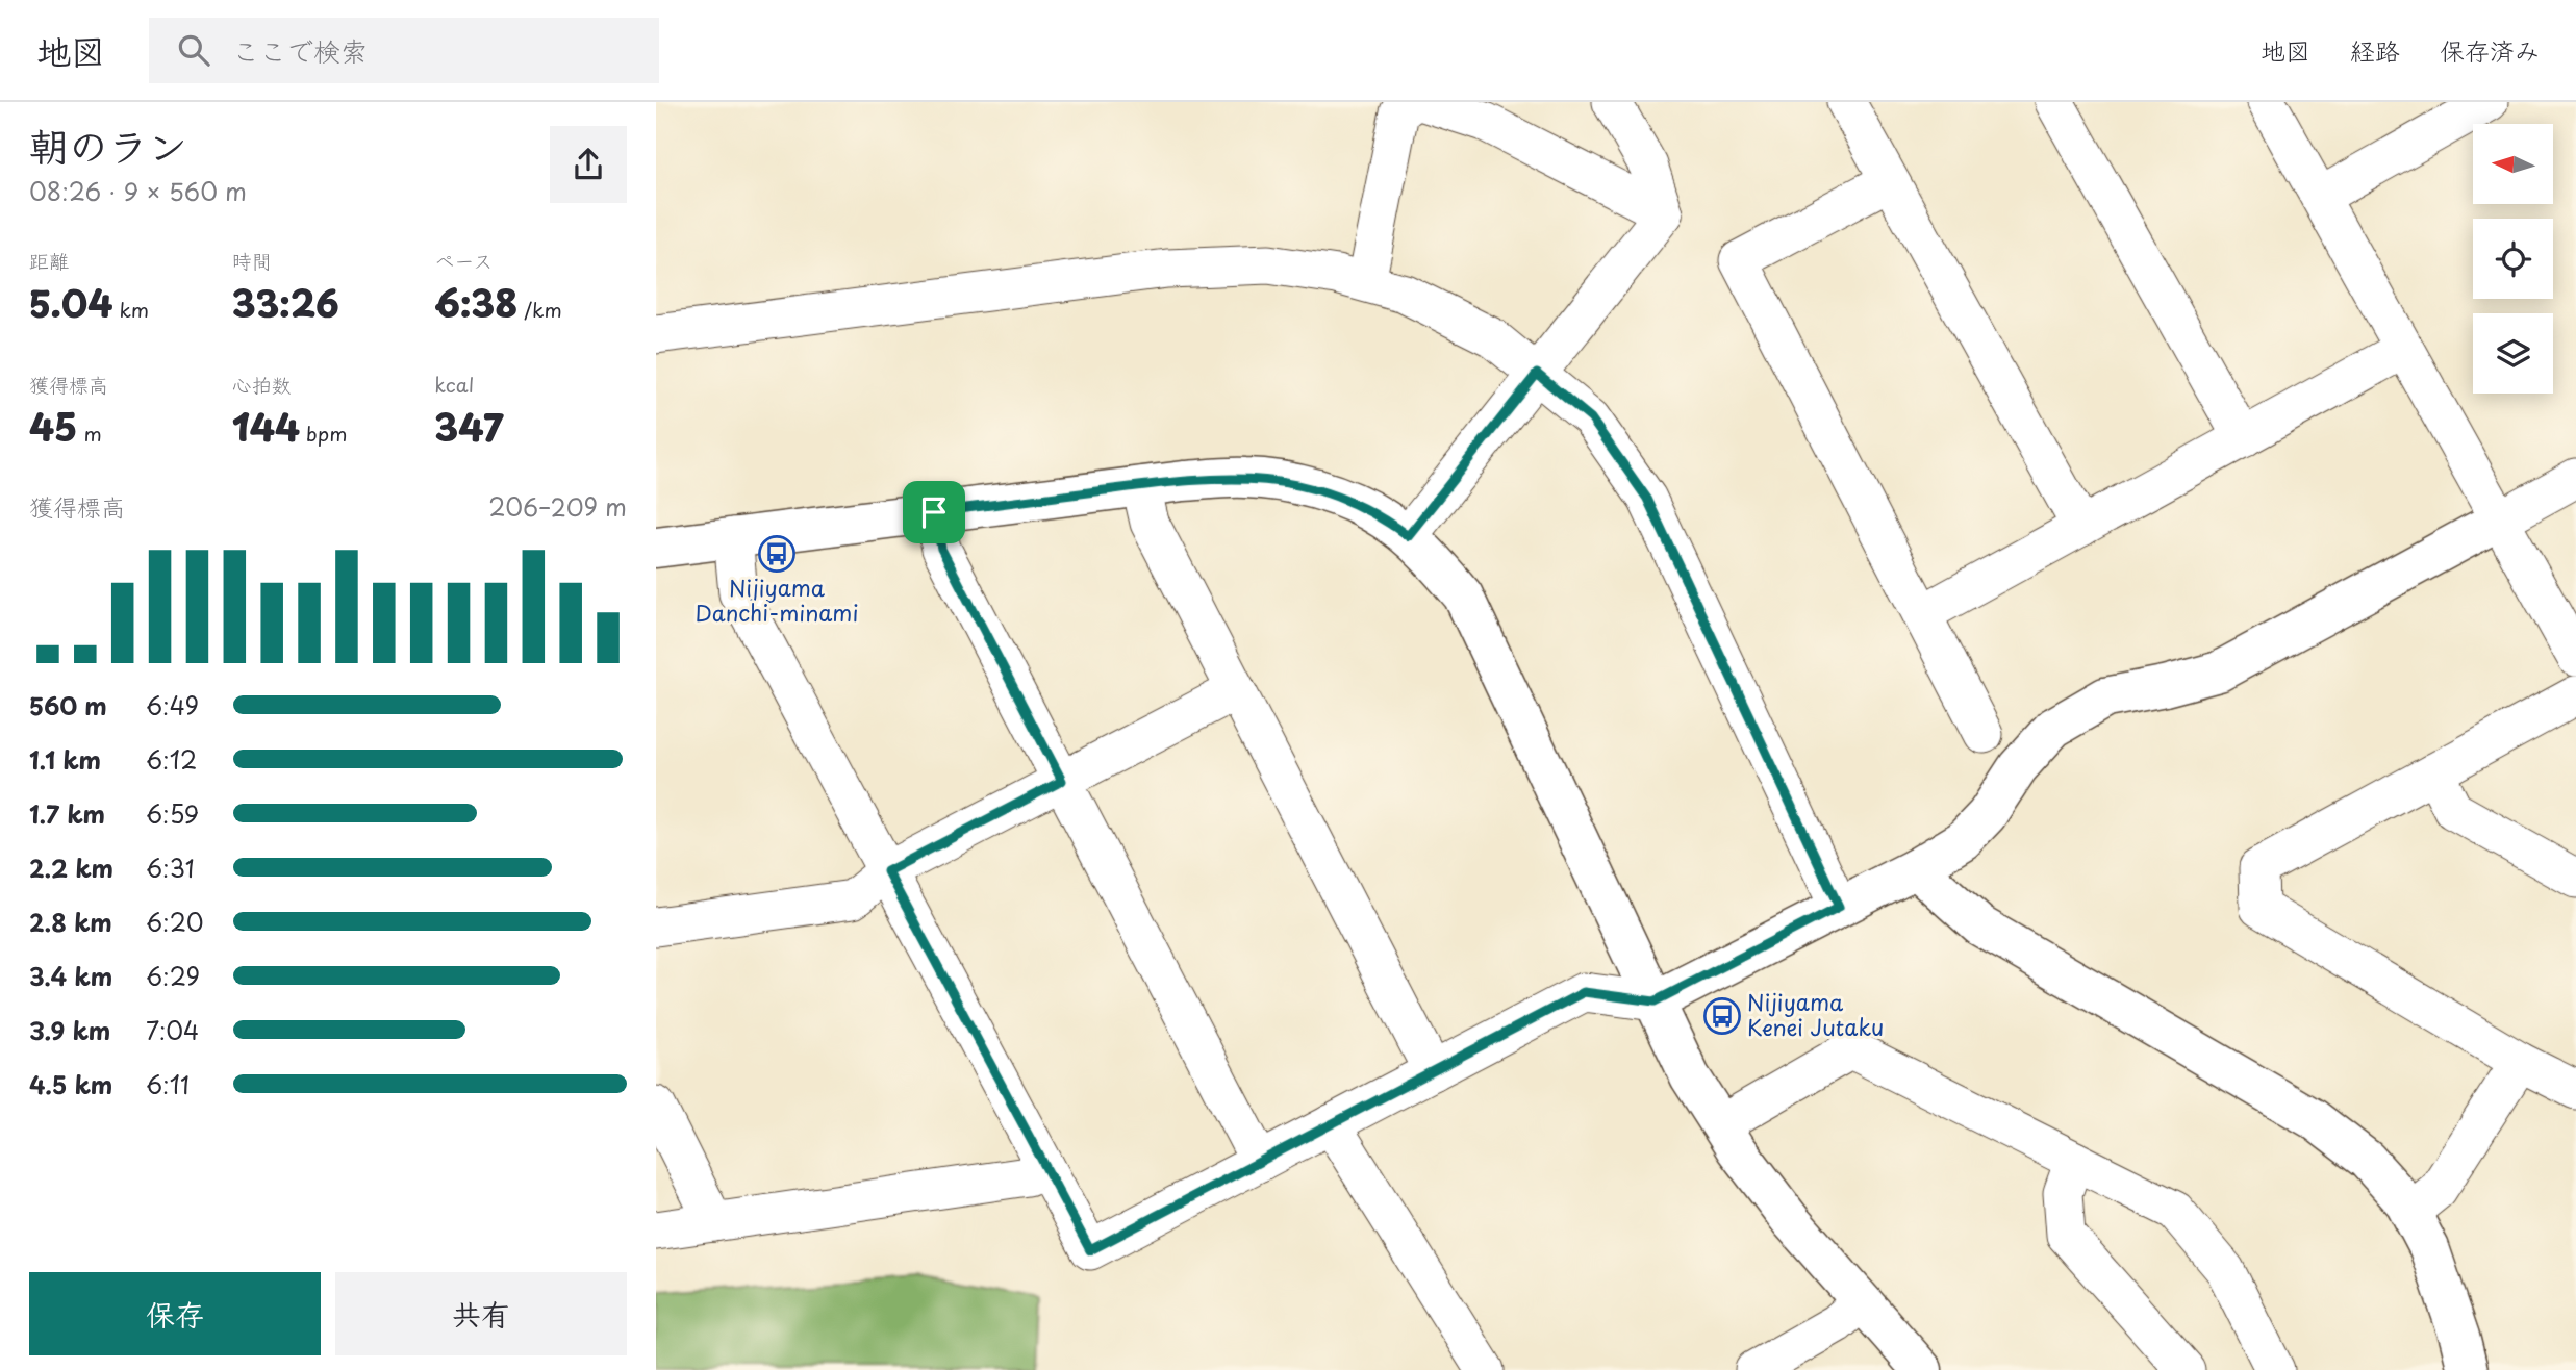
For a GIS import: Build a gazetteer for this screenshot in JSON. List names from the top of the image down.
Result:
{
  "places": {
    "bus stop": ["Nijiyama Danchi-minami", "Nijiyama Kenei Jutaku"]
  },
  "north": "left",
  "page": {
    "header": "地図",
    "search": "ここで検索",
    "nav": ["地図", "経路", "保存済み"],
    "heading": ["朝のラン", "08:26 · 9 × 560 m"],
    "stats": [
      ["距離", "5.04 km"],
      ["時間", "33:26"],
      ["ペース", "6:38 /km"],
      ["獲得標高", "45 m"],
      ["心拍数", "144 bpm"],
      ["kcal", "347"]
    ],
    "chart": ["獲得標高", "206–209 m"],
    "list": [
      {
        "name": "560 m",
        "note": "6:49"
      },
      {
        "name": "1.1 km",
        "note": "6:12"
      },
      {
        "name": "1.7 km",
        "note": "6:59"
      },
      {
        "name": "2.2 km",
        "note": "6:31"
      },
      {
        "name": "2.8 km",
        "note": "6:20"
      },
      {
        "name": "3.4 km",
        "note": "6:29"
      },
      {
        "name": "3.9 km",
        "note": "7:04"
      },
      {
        "name": "4.5 km",
        "note": "6:11"
      }
    ],
    "buttons": ["保存", "共有"]
  }
}
